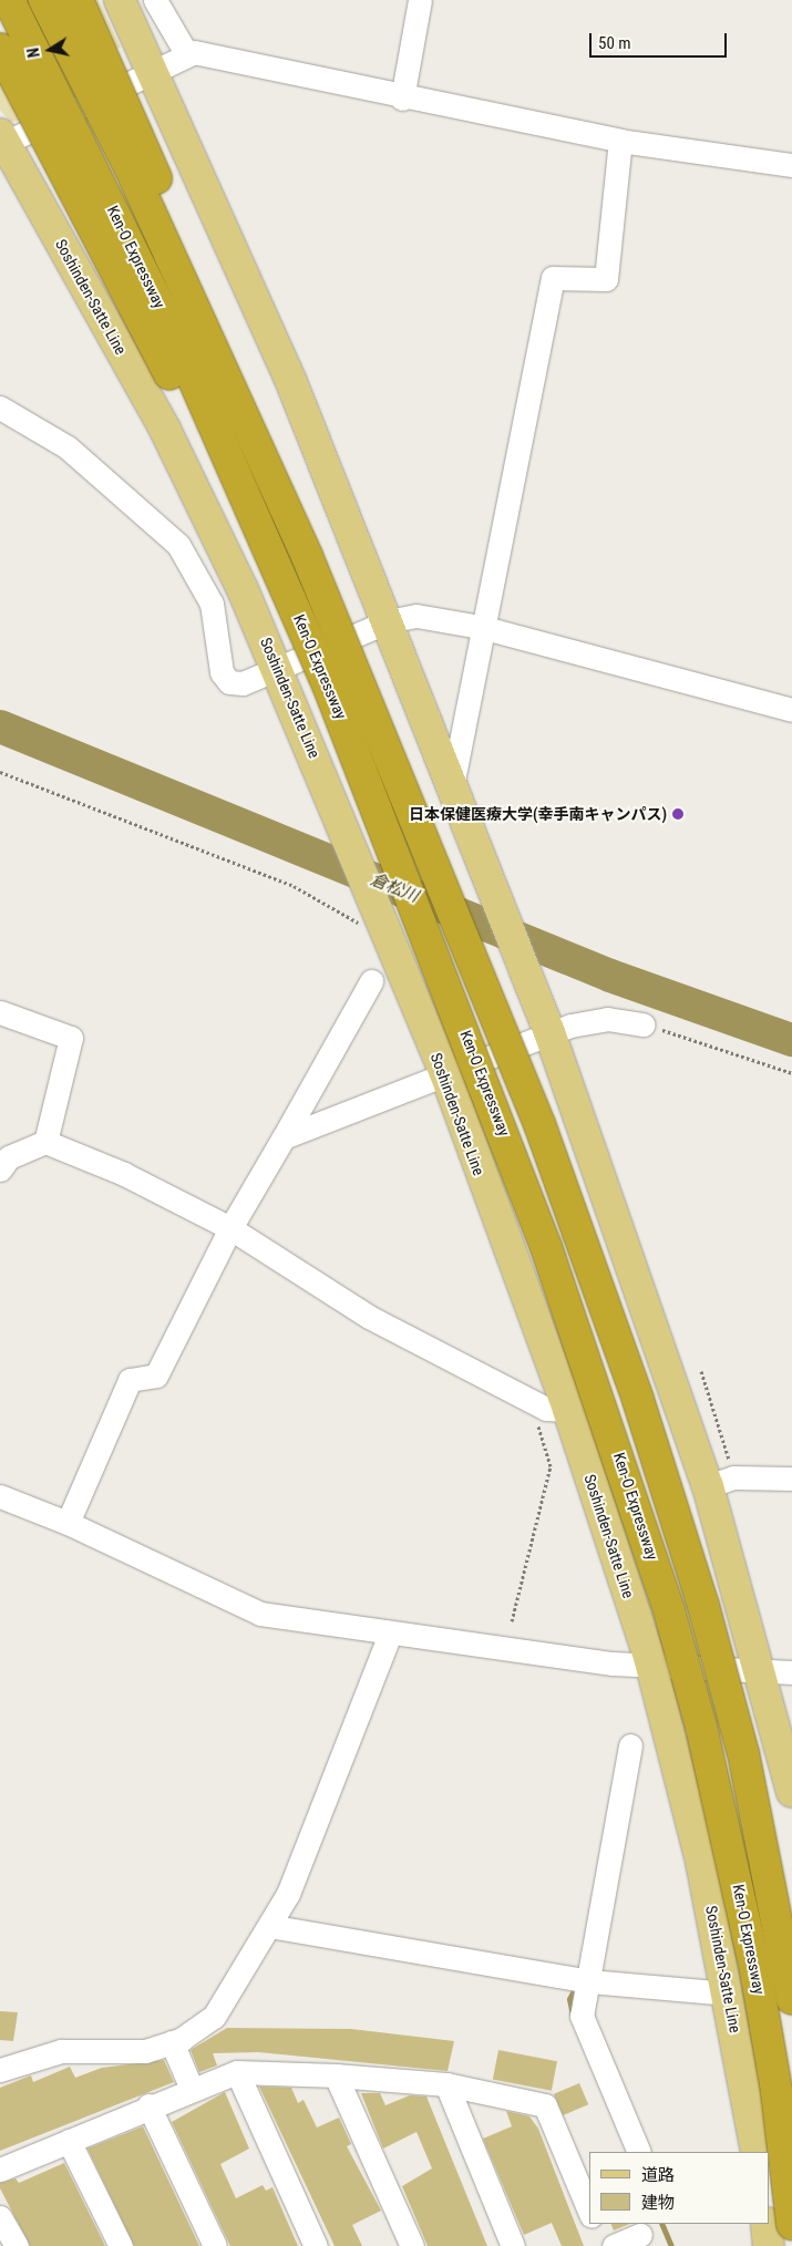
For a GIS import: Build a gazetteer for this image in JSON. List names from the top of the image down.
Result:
{
  "streets": {
    "highway": ["Ken-O Expressway"],
    "main road": ["Soshinden-Satte Line"]
  },
  "water": ["倉松川"],
  "places": ["日本保健医療大学(幸手南キャンパス)"],
  "legend": ["道路", "建物"],
  "scale_bar": "50 m",
  "north": "left"
}
